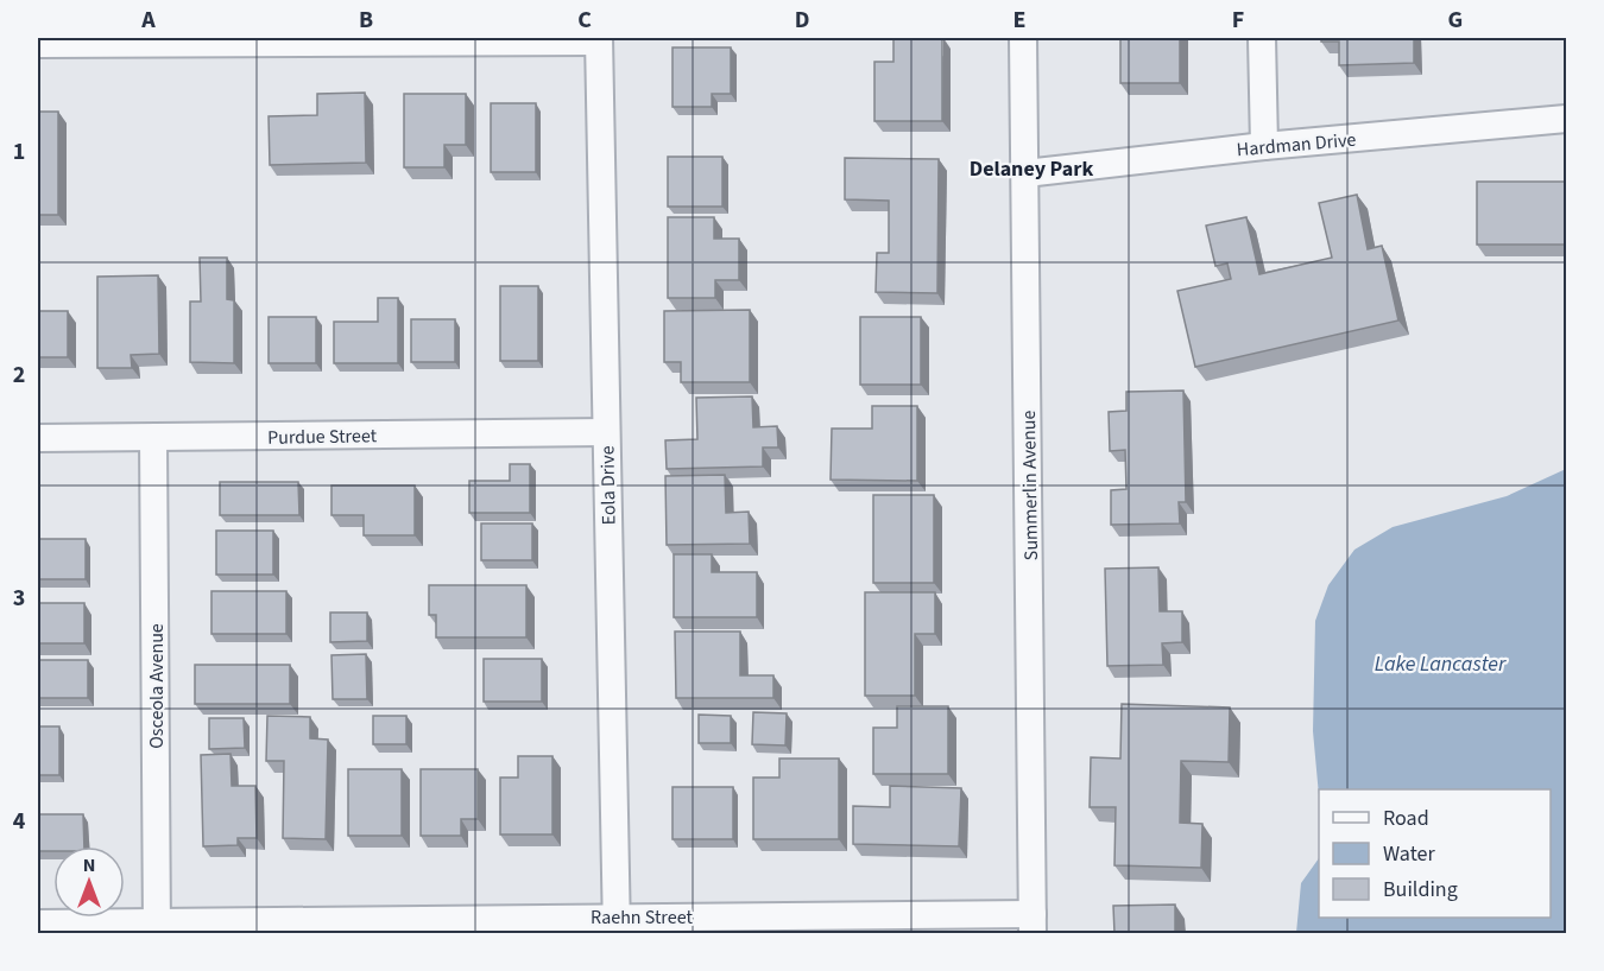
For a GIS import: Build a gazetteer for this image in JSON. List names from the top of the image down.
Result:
{
  "streets": {
    "street": [
      "Hardman Drive",
      "Purdue Street",
      "Eola Drive",
      "Summerlin Avenue",
      "Osceola Avenue",
      "Raehn Street"
    ]
  },
  "crossings": [
    ["Hardman Drive", "Summerlin Avenue"],
    ["Purdue Street", "Eola Drive"],
    ["Purdue Street", "Osceola Avenue"],
    ["Eola Drive", "Raehn Street"],
    ["Summerlin Avenue", "Raehn Street"],
    ["Osceola Avenue", "Raehn Street"]
  ],
  "districts": ["Delaney Park"],
  "water": ["Lake Lancaster"],
  "legend": ["Road", "Water", "Building"],
  "north": "top",
  "grid": {
    "columns": [
      "A",
      "B",
      "C",
      "D",
      "E",
      "F",
      "G"
    ],
    "rows": [
      "1",
      "2",
      "3",
      "4"
    ]
  }
}
